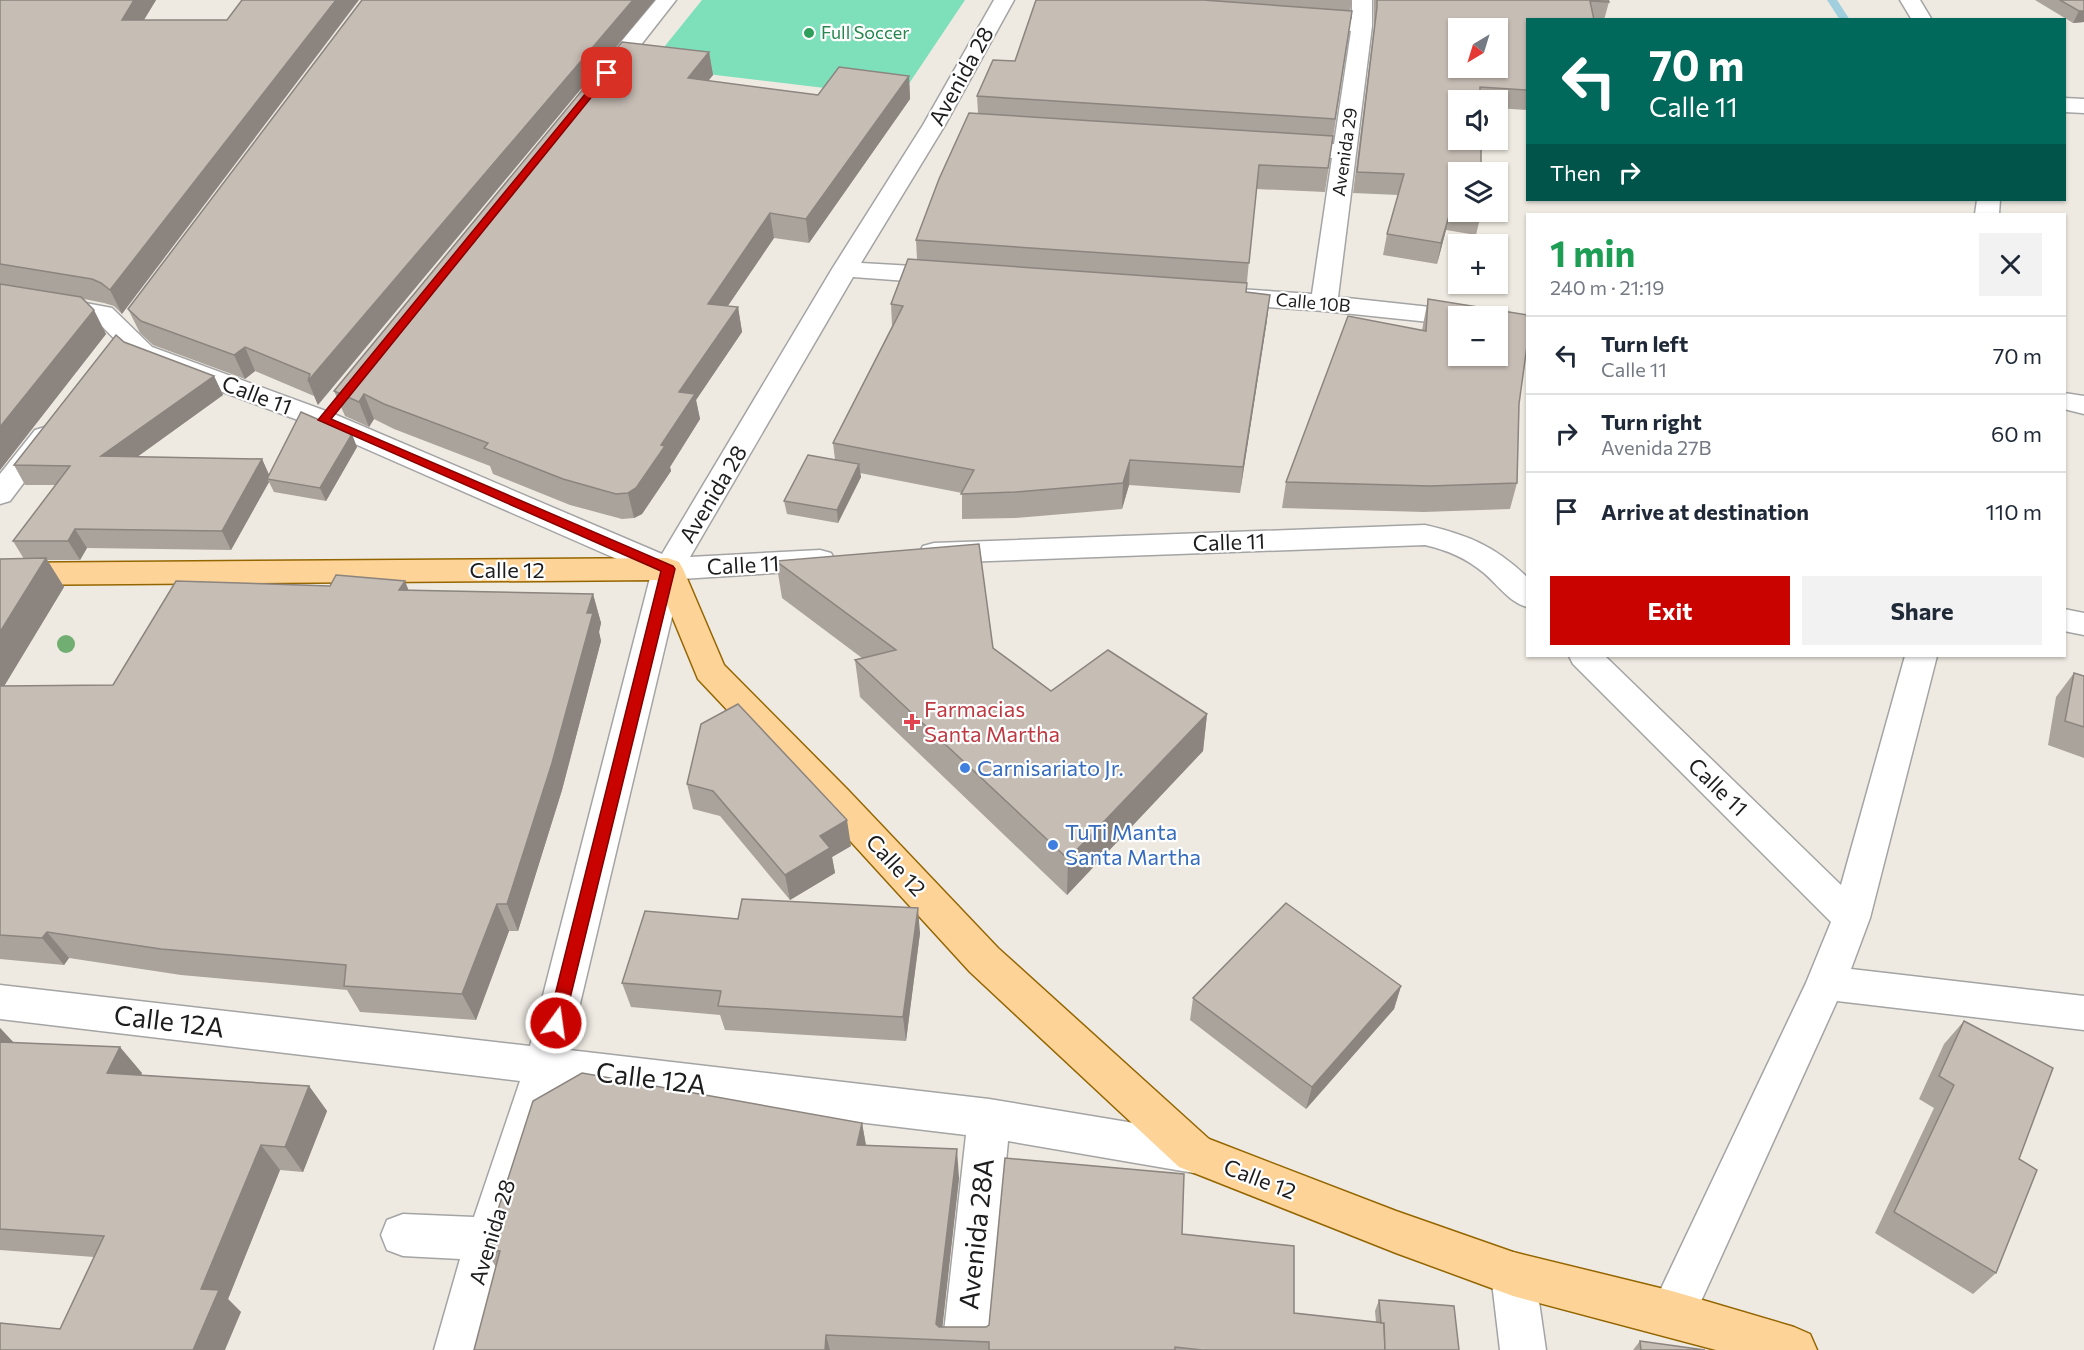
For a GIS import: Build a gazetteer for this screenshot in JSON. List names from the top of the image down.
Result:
{
  "streets": {
    "main road": ["Calle 12"],
    "street": [
      "Avenida 28",
      "Avenida 29",
      "Calle 10B",
      "Calle 11",
      "Calle 12A",
      "Avenida 28A"
    ]
  },
  "crossings": [
    ["Avenida 28", "Calle 11"],
    ["Avenida 28", "Calle 12"],
    ["Avenida 28", "Calle 12A"],
    ["Avenida 29", "Calle 10B"],
    ["Calle 11", "Calle 12"],
    ["Calle 12", "Calle 12A"],
    ["Calle 12A", "Avenida 28A"]
  ],
  "places": {
    "other": ["Full Soccer", "Carnisariato Jr.", "TuTi Manta Santa Martha"],
    "health": ["Farmacias Santa Martha"]
  },
  "north": "bottom left",
  "page": {
    "map_buttons": ["+", "−"],
    "turn": ["70 m", "Calle 11"],
    "then": "Then",
    "heading": ["1 min", "240 m · 21:19"],
    "list": [
      {
        "name": "Turn left",
        "note": "Calle 11",
        "value": "70 m"
      },
      {
        "name": "Turn right",
        "note": "Avenida 27B",
        "value": "60 m"
      },
      {
        "name": "Arrive at destination",
        "value": "110 m"
      }
    ],
    "buttons": ["Exit", "Share"]
  }
}
